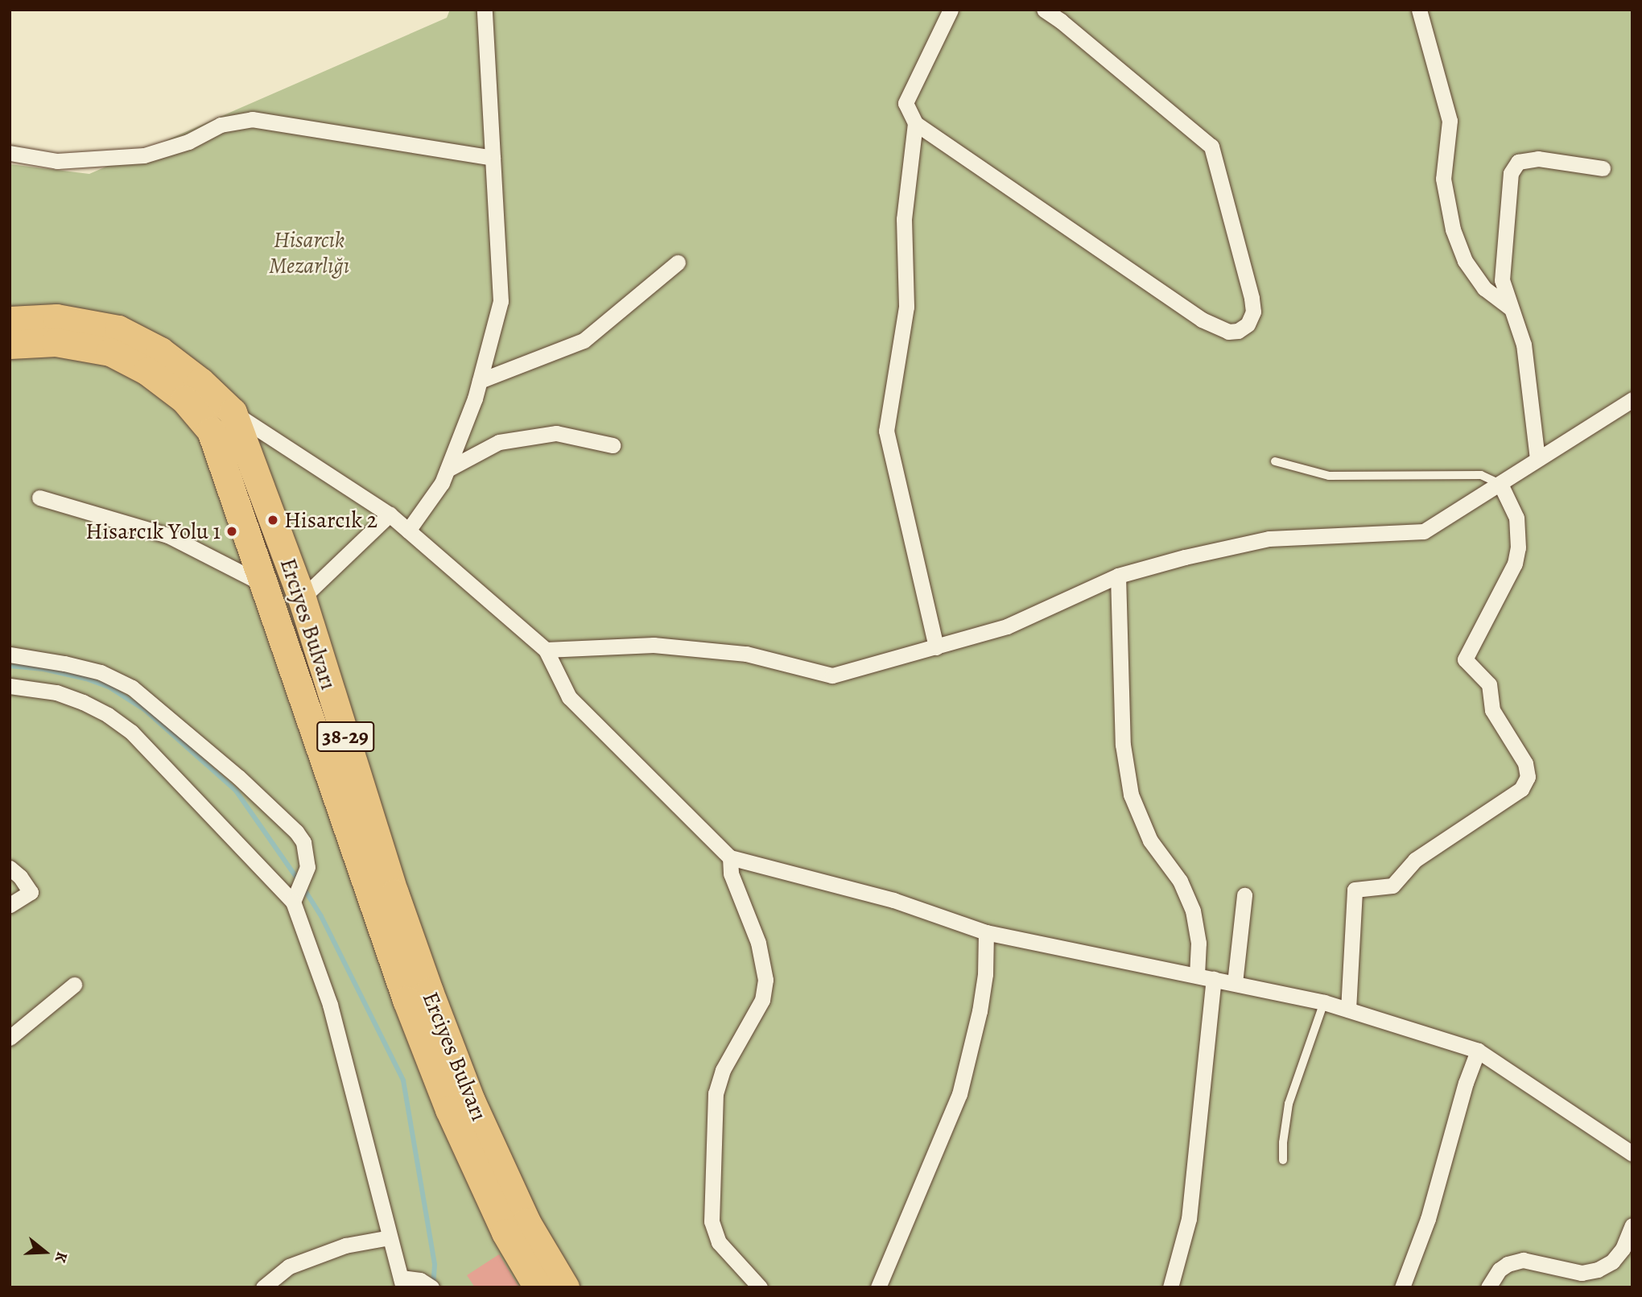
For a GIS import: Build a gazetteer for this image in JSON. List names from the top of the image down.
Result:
{
  "streets": {
    "highway": ["Erciyes Bulvarı", "38-29"]
  },
  "parks": ["Hisarcık Mezarlığı"],
  "places": ["Hisarcık 2", "Hisarcık Yolu 1"],
  "north": "right"
}
